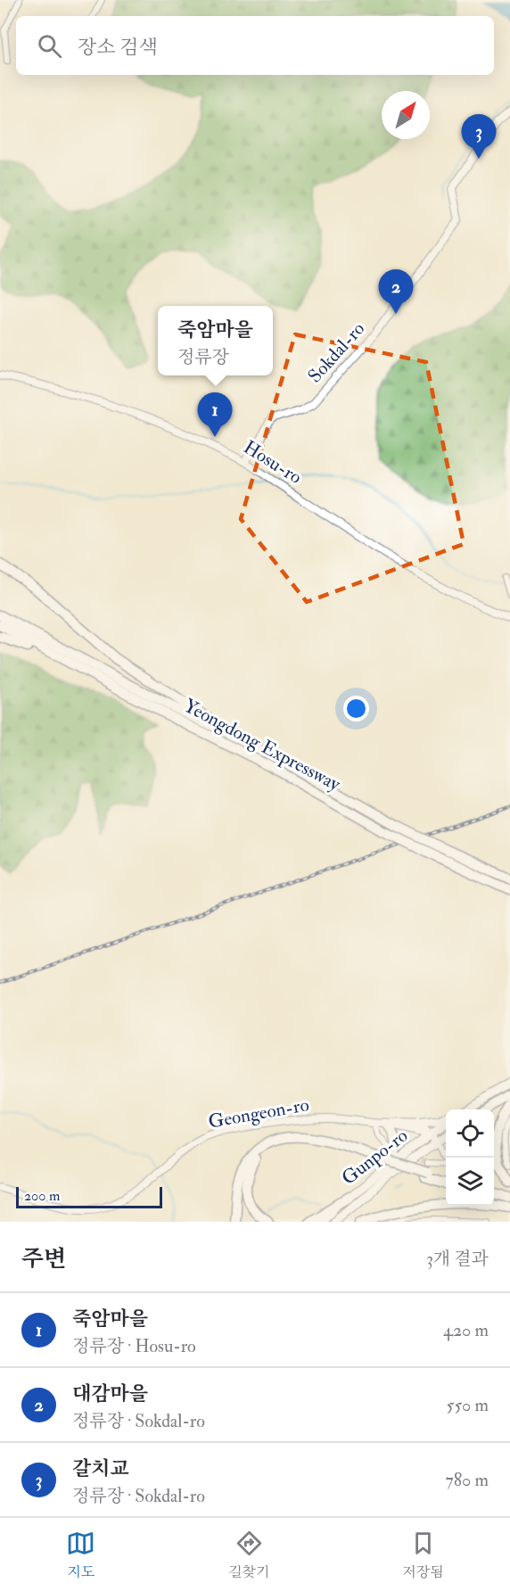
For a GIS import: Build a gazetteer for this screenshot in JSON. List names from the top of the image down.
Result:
{
  "streets": {
    "highway": ["Yeongdong Expressway"],
    "main road": ["Geongeon-ro", "Gunpo-ro"],
    "street": ["Sokdal-ro", "Hosu-ro"]
  },
  "crossings": [
    ["Sokdal-ro", "Hosu-ro"],
    ["Geongeon-ro", "Gunpo-ro"]
  ],
  "scale_bar": "200 m",
  "north": "top right",
  "page": {
    "search": "장소 검색",
    "pins": ["3", "2", "1"],
    "popup": ["죽암마을", "정류장"],
    "scale": "200 m",
    "heading": ["주변", "3개 결과"],
    "list": [
      {
        "mark": "1",
        "name": "죽암마을",
        "note": "정류장 · Hosu-ro",
        "value": "420 m"
      },
      {
        "mark": "2",
        "name": "대감마을",
        "note": "정류장 · Sokdal-ro",
        "value": "550 m"
      },
      {
        "mark": "3",
        "name": "갈치교",
        "note": "정류장 · Sokdal-ro",
        "value": "780 m"
      }
    ],
    "nav": ["지도", "길찾기", "저장됨"]
  }
}
